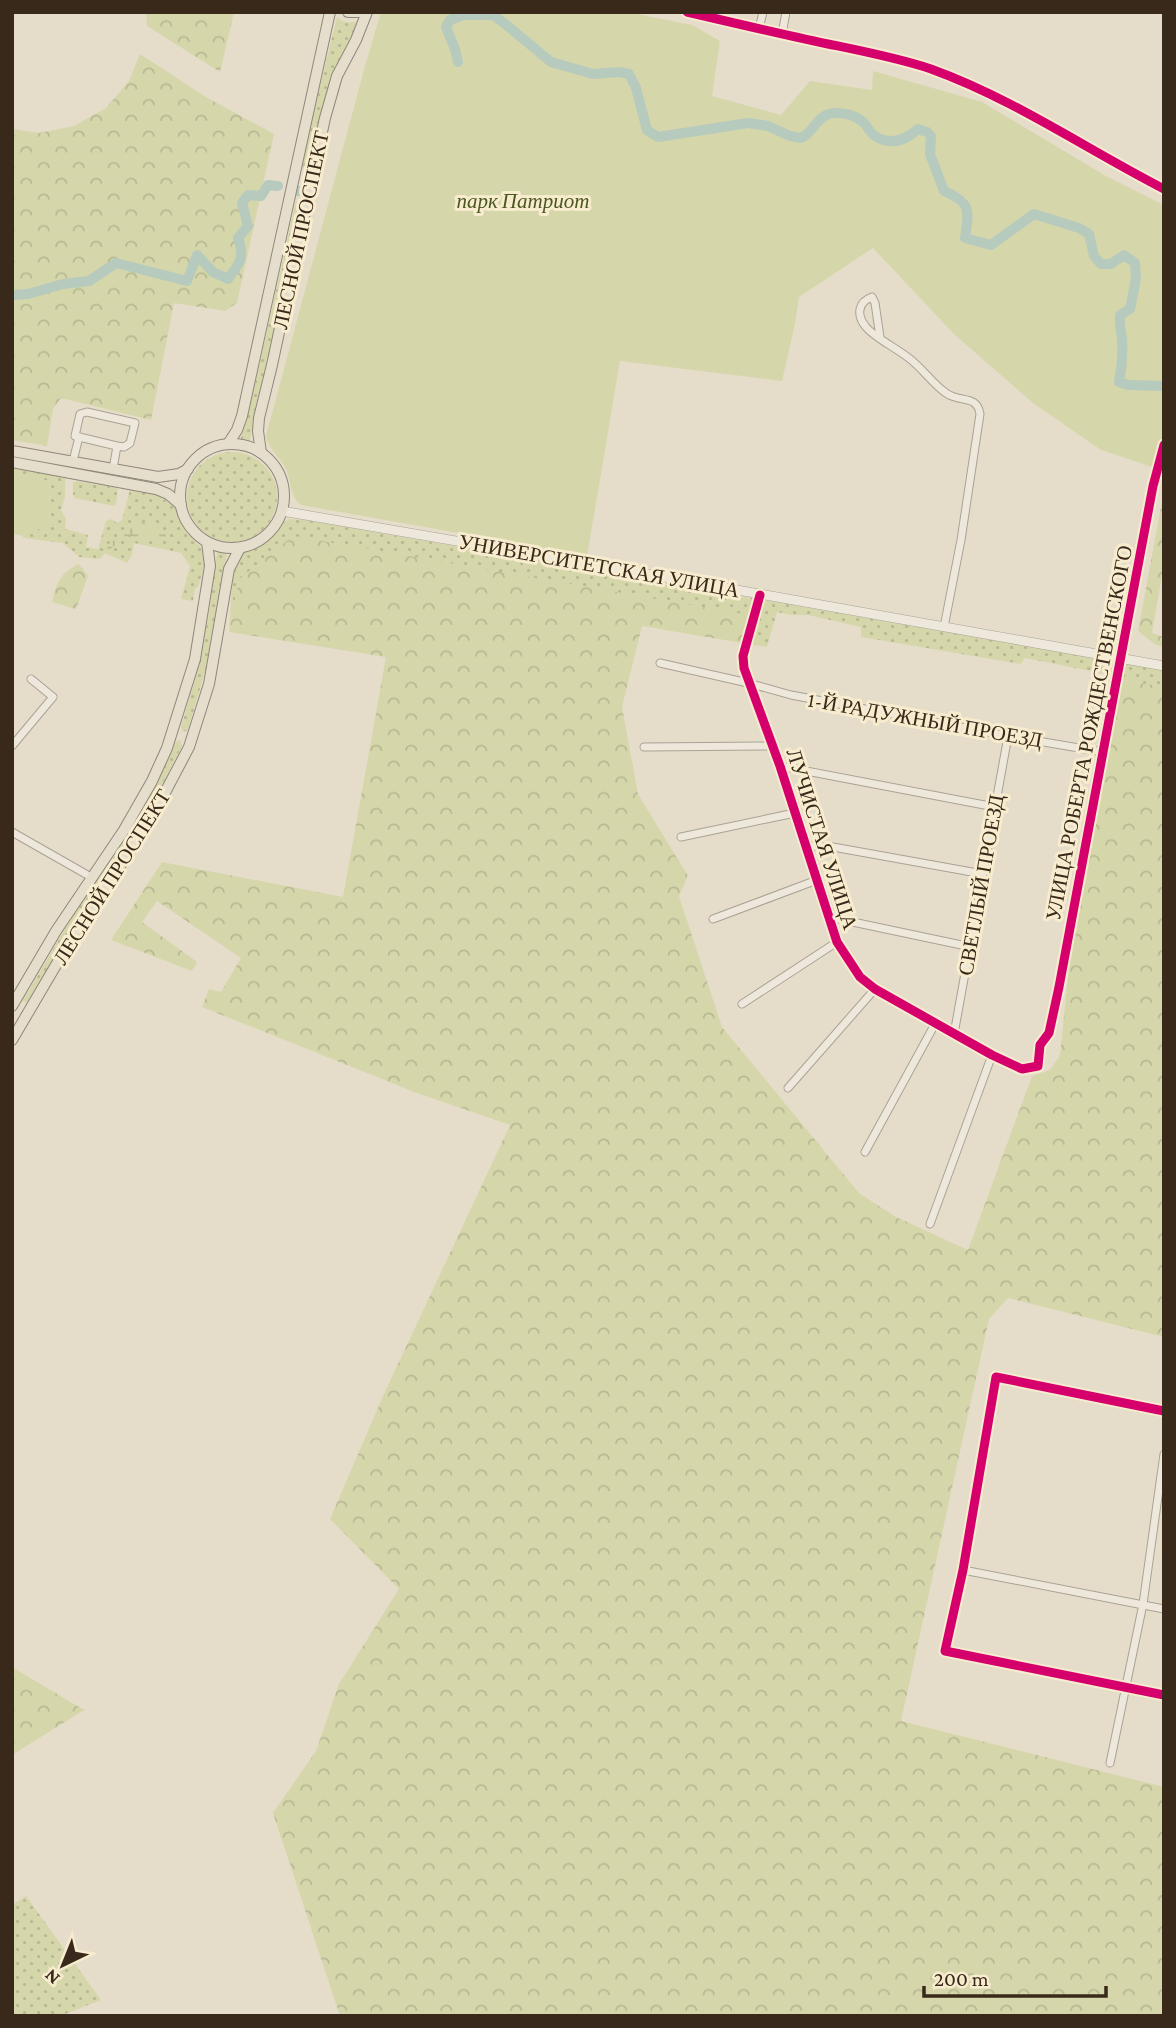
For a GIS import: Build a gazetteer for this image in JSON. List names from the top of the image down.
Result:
{
  "streets": {
    "main road": ["ЛЕСНОЙ ПРОСПЕКТ"],
    "street": [
      "УНИВЕРСИТЕТСКАЯ УЛИЦА",
      "1-Й РАДУЖНЫЙ ПРОЕЗД",
      "УЛИЦА РОБЕРТА РОЖДЕСТВЕНСКОГО",
      "ЛУЧИСТАЯ УЛИЦА",
      "СВЕТЛЫЙ ПРОЕЗД"
    ]
  },
  "crossings": [
    ["ЛЕСНОЙ ПРОСПЕКТ", "УНИВЕРСИТЕТСКАЯ УЛИЦА"],
    ["УНИВЕРСИТЕТСКАЯ УЛИЦА", "УЛИЦА РОБЕРТА РОЖДЕСТВЕНСКОГО"],
    ["УНИВЕРСИТЕТСКАЯ УЛИЦА", "ЛУЧИСТАЯ УЛИЦА"],
    ["1-Й РАДУЖНЫЙ ПРОЕЗД", "УЛИЦА РОБЕРТА РОЖДЕСТВЕНСКОГО"],
    ["1-Й РАДУЖНЫЙ ПРОЕЗД", "ЛУЧИСТАЯ УЛИЦА"],
    ["1-Й РАДУЖНЫЙ ПРОЕЗД", "СВЕТЛЫЙ ПРОЕЗД"],
    ["УЛИЦА РОБЕРТА РОЖДЕСТВЕНСКОГО", "ЛУЧИСТАЯ УЛИЦА"],
    ["ЛУЧИСТАЯ УЛИЦА", "СВЕТЛЫЙ ПРОЕЗД"]
  ],
  "parks": ["парк Патриот"],
  "scale_bar": "200 m",
  "north": "bottom left"
}
